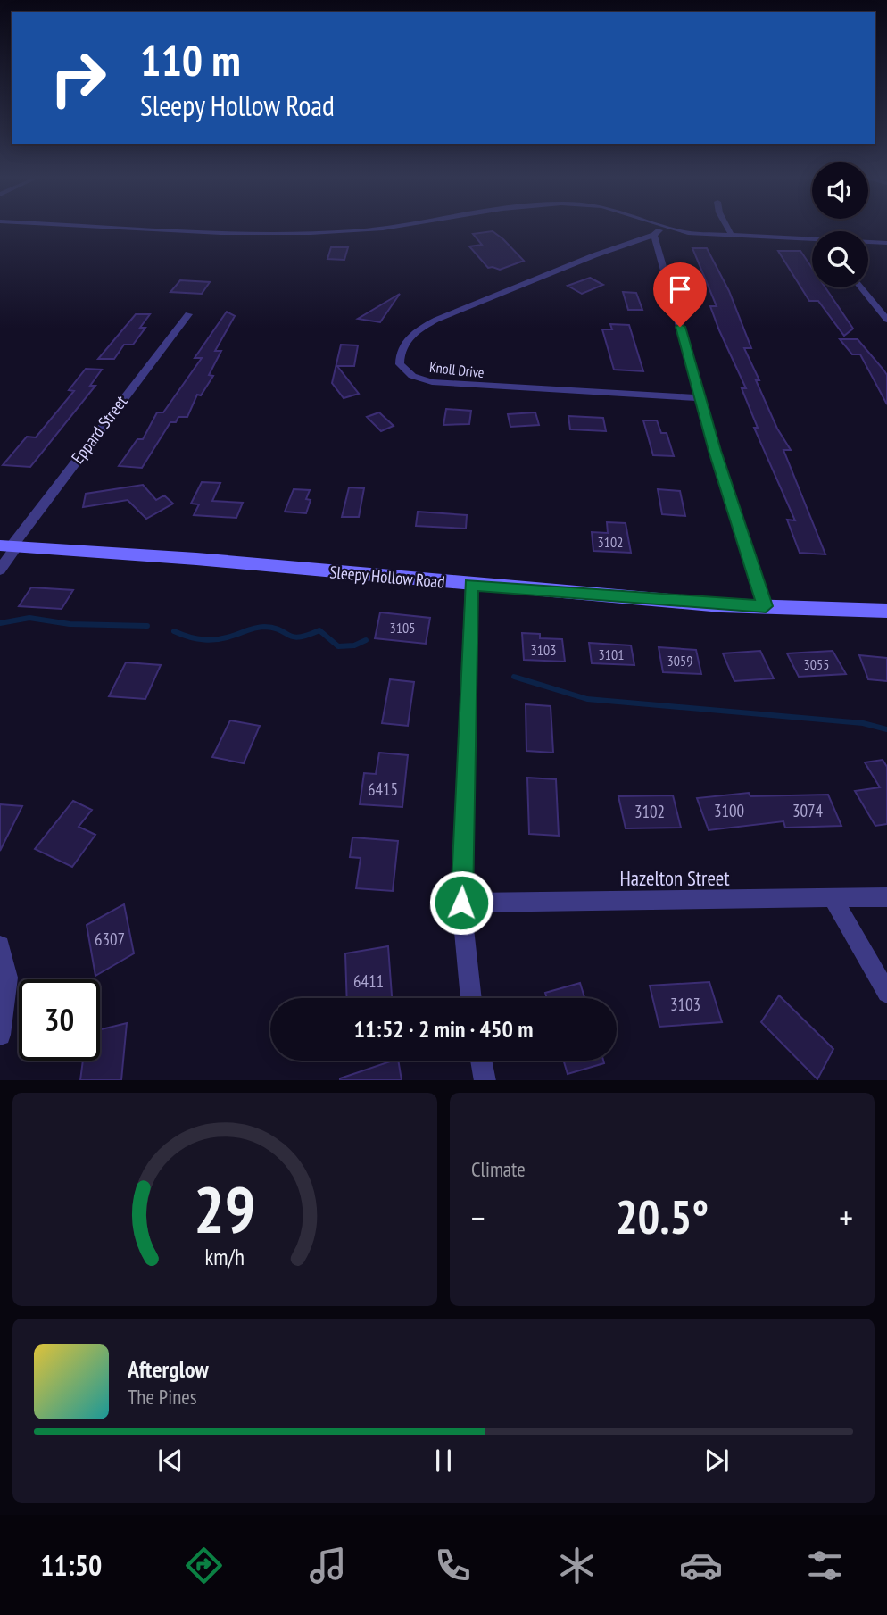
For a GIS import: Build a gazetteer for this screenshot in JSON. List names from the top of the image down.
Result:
{
  "streets": {
    "main road": ["Sleepy Hollow Road"],
    "street": ["Knoll Drive", "Eppard Street", "Hazelton Street"]
  },
  "crossings": [
    ["Eppard Street", "Sleepy Hollow Road"]
  ],
  "house_numbers": [
    "3102",
    "3105",
    "3103",
    "3101",
    "3059",
    "3055",
    "6415",
    "3100",
    "3074",
    "3102",
    "6307",
    "6411",
    "3103"
  ],
  "page": {
    "turn": ["110 m", "Sleepy Hollow Road"],
    "limit": "30",
    "trip": "11:52 · 2 min · 450 m",
    "tile": "Climate",
    "heat": ["−", "20.5°", "+"],
    "song": ["Afterglow", "The Pines"],
    "tabs": "11:50",
    "gauge": ["29", "km/h"]
  }
}
